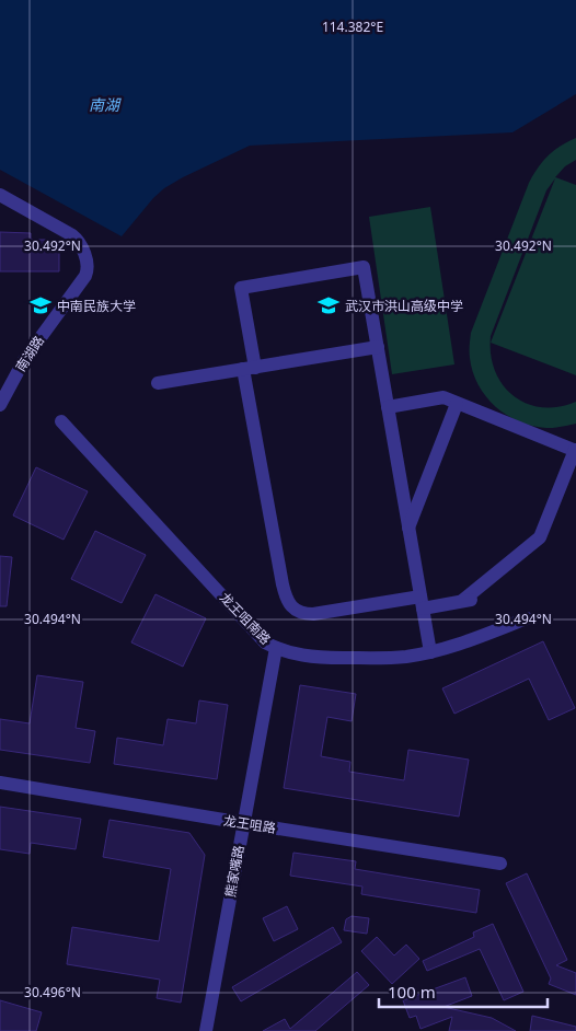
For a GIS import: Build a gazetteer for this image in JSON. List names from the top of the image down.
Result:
{
  "streets": {
    "street": [
      "南湖路",
      "龙王咀南路",
      "龙王咀路",
      "熊家嘴路"
    ]
  },
  "crossings": [
    ["龙王咀南路", "熊家嘴路"],
    ["龙王咀路", "熊家嘴路"]
  ],
  "water": ["南湖"],
  "places": {
    "school or university": ["中南民族大学", "武汉市洪山高级中学"]
  },
  "scale_bar": "100 m",
  "coordinates": [
    "114.382°E",
    "30.492°N",
    "30.494°N",
    "30.496°N"
  ]
}
